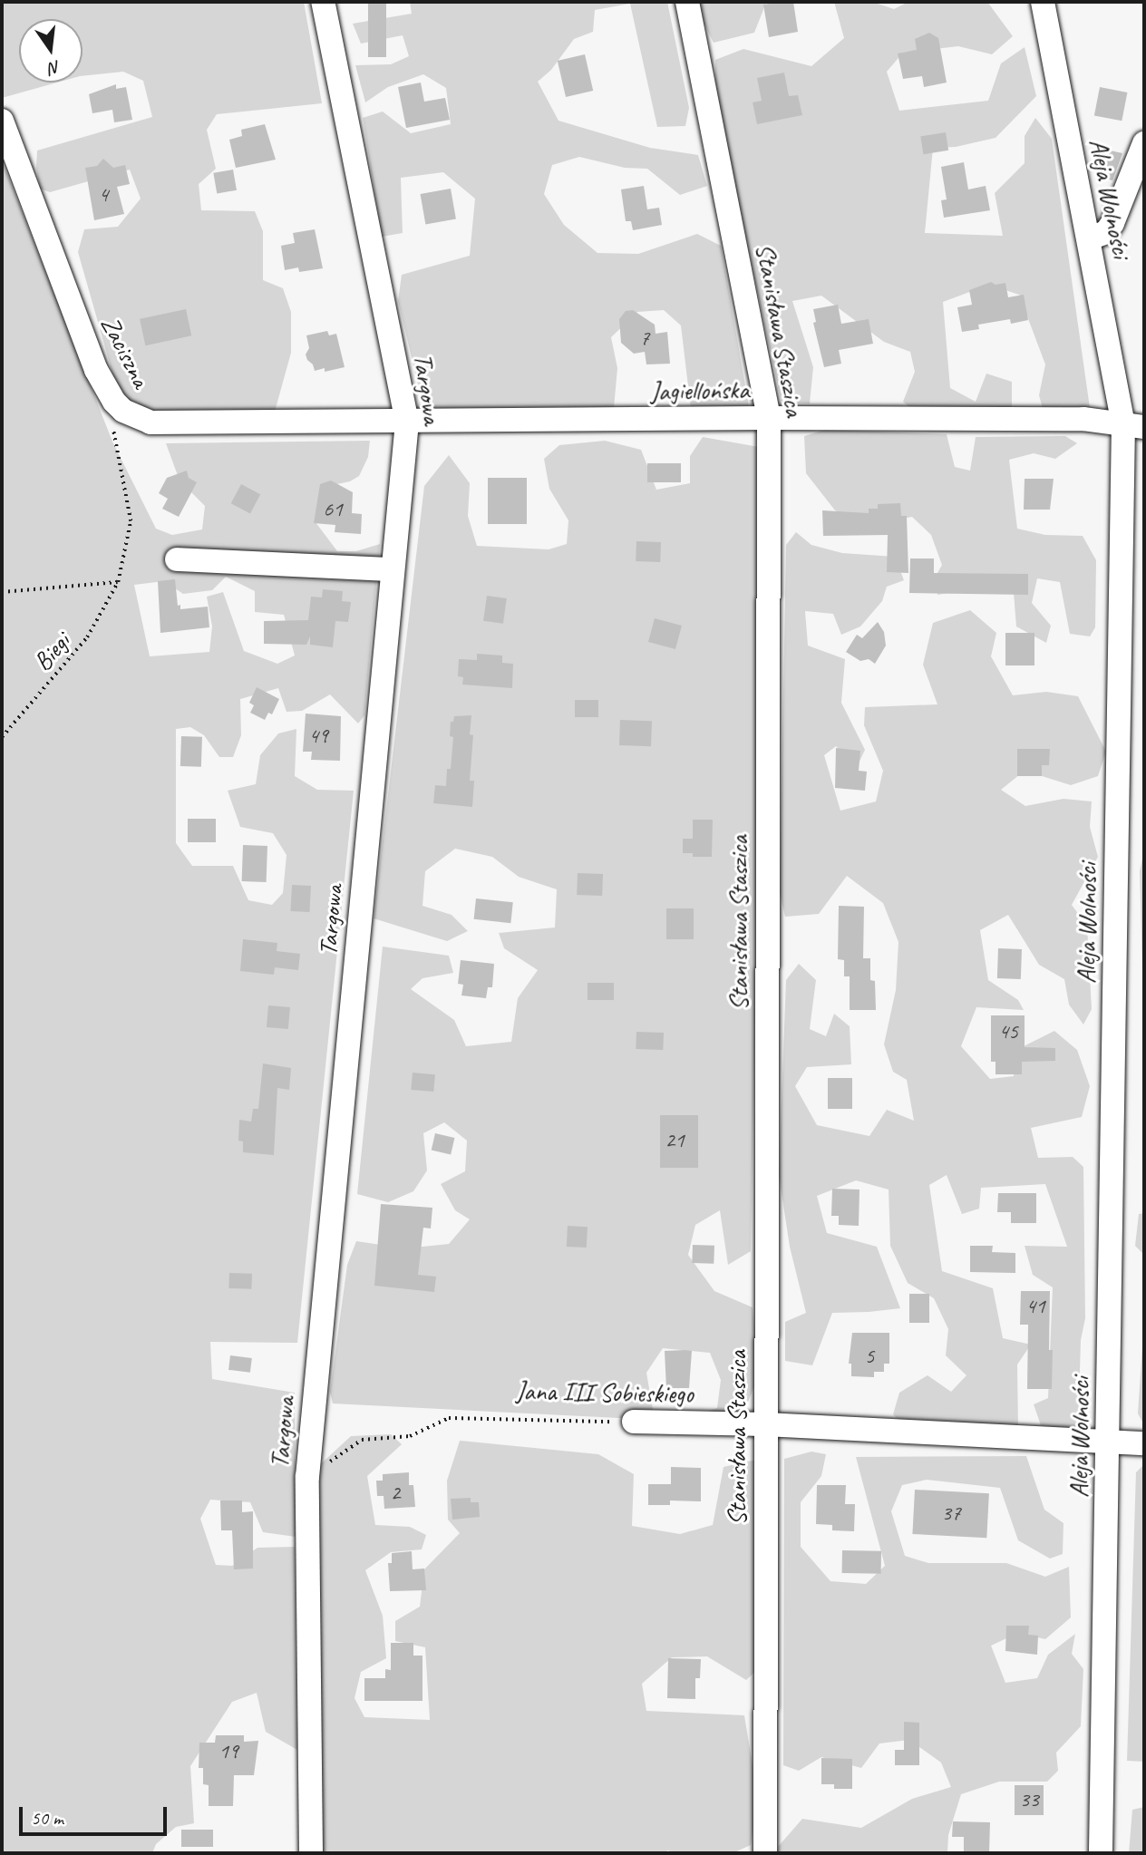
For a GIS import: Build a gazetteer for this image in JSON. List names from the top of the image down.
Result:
{
  "streets": {
    "street": [
      "Aleja Wolności",
      "Stanisława Staszica",
      "Zaciszna",
      "Targowa",
      "Jagiellońska",
      "Jana III Sobieskiego"
    ],
    "path": ["Biegi"]
  },
  "crossings": [
    ["Aleja Wolności", "Jagiellońska"],
    ["Aleja Wolności", "Jana III Sobieskiego"],
    ["Stanisława Staszica", "Jagiellońska"],
    ["Stanisława Staszica", "Jana III Sobieskiego"],
    ["Zaciszna", "Targowa"],
    ["Zaciszna", "Jagiellońska"],
    ["Targowa", "Jagiellońska"],
    ["Targowa", "Jana III Sobieskiego"]
  ],
  "house_numbers": [
    "4",
    "7",
    "61",
    "49",
    "45",
    "21",
    "41",
    "5",
    "2",
    "37",
    "19",
    "33"
  ],
  "scale_bar": "50 m",
  "north": "bottom"
}
